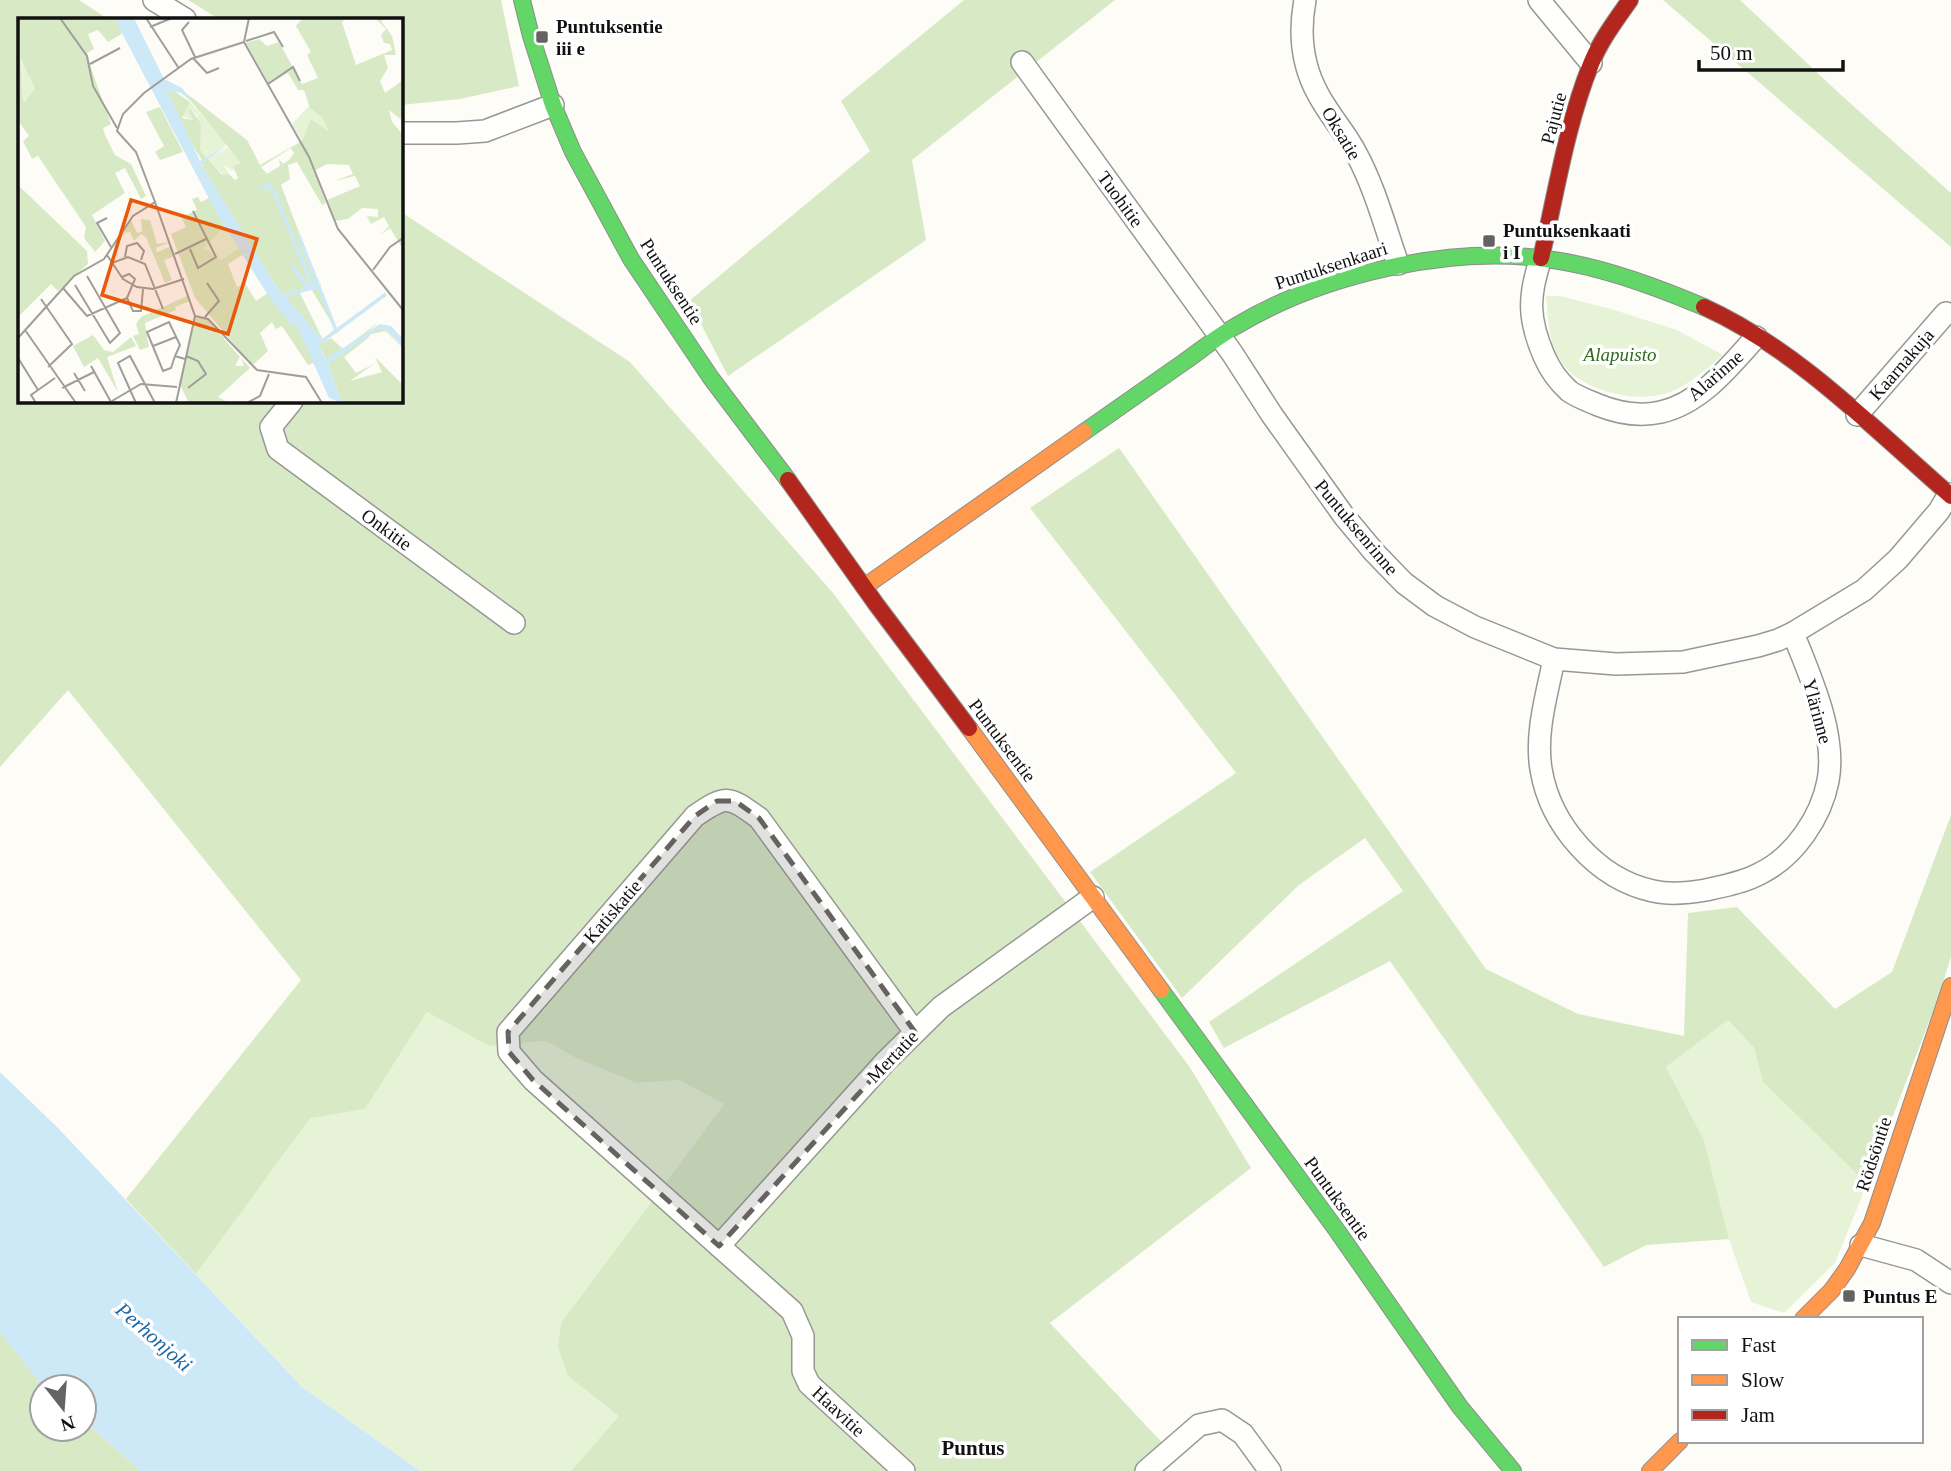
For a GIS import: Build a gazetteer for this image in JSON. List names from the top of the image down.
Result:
{
  "streets": {
    "street": [
      "Pajutie",
      "Oksatie",
      "Tuohitie",
      "Puntuksenkaari",
      "Puntuksentie",
      "Kaarnakuja",
      "Alarinne",
      "Puntuksenrinne",
      "Onkitie",
      "Ylärinne",
      "Katiskatie",
      "Mertatie",
      "Rödsöntie",
      "Haavitie"
    ]
  },
  "crossings": [
    ["Pajutie", "Puntuksenkaari"],
    ["Pajutie", "Alarinne"],
    ["Oksatie", "Puntuksenkaari"],
    ["Tuohitie", "Puntuksenkaari"],
    ["Tuohitie", "Puntuksenrinne"],
    ["Puntuksenkaari", "Puntuksentie"],
    ["Puntuksenkaari", "Kaarnakuja"],
    ["Puntuksenkaari", "Alarinne"],
    ["Puntuksenkaari", "Puntuksenrinne"],
    ["Puntuksentie", "Mertatie"],
    ["Puntuksenrinne", "Ylärinne"],
    ["Katiskatie", "Mertatie"],
    ["Katiskatie", "Haavitie"],
    ["Mertatie", "Haavitie"]
  ],
  "districts": ["Puntus"],
  "water": ["Perhonjoki"],
  "parks": ["Alapuisto"],
  "places": {
    "transit": ["Puntuksentie iii e", "Puntuksenkaati i I", "Puntus E"]
  },
  "legend": ["Fast", "Slow", "Jam"],
  "scale_bar": "50 m",
  "north": "bottom"
}
